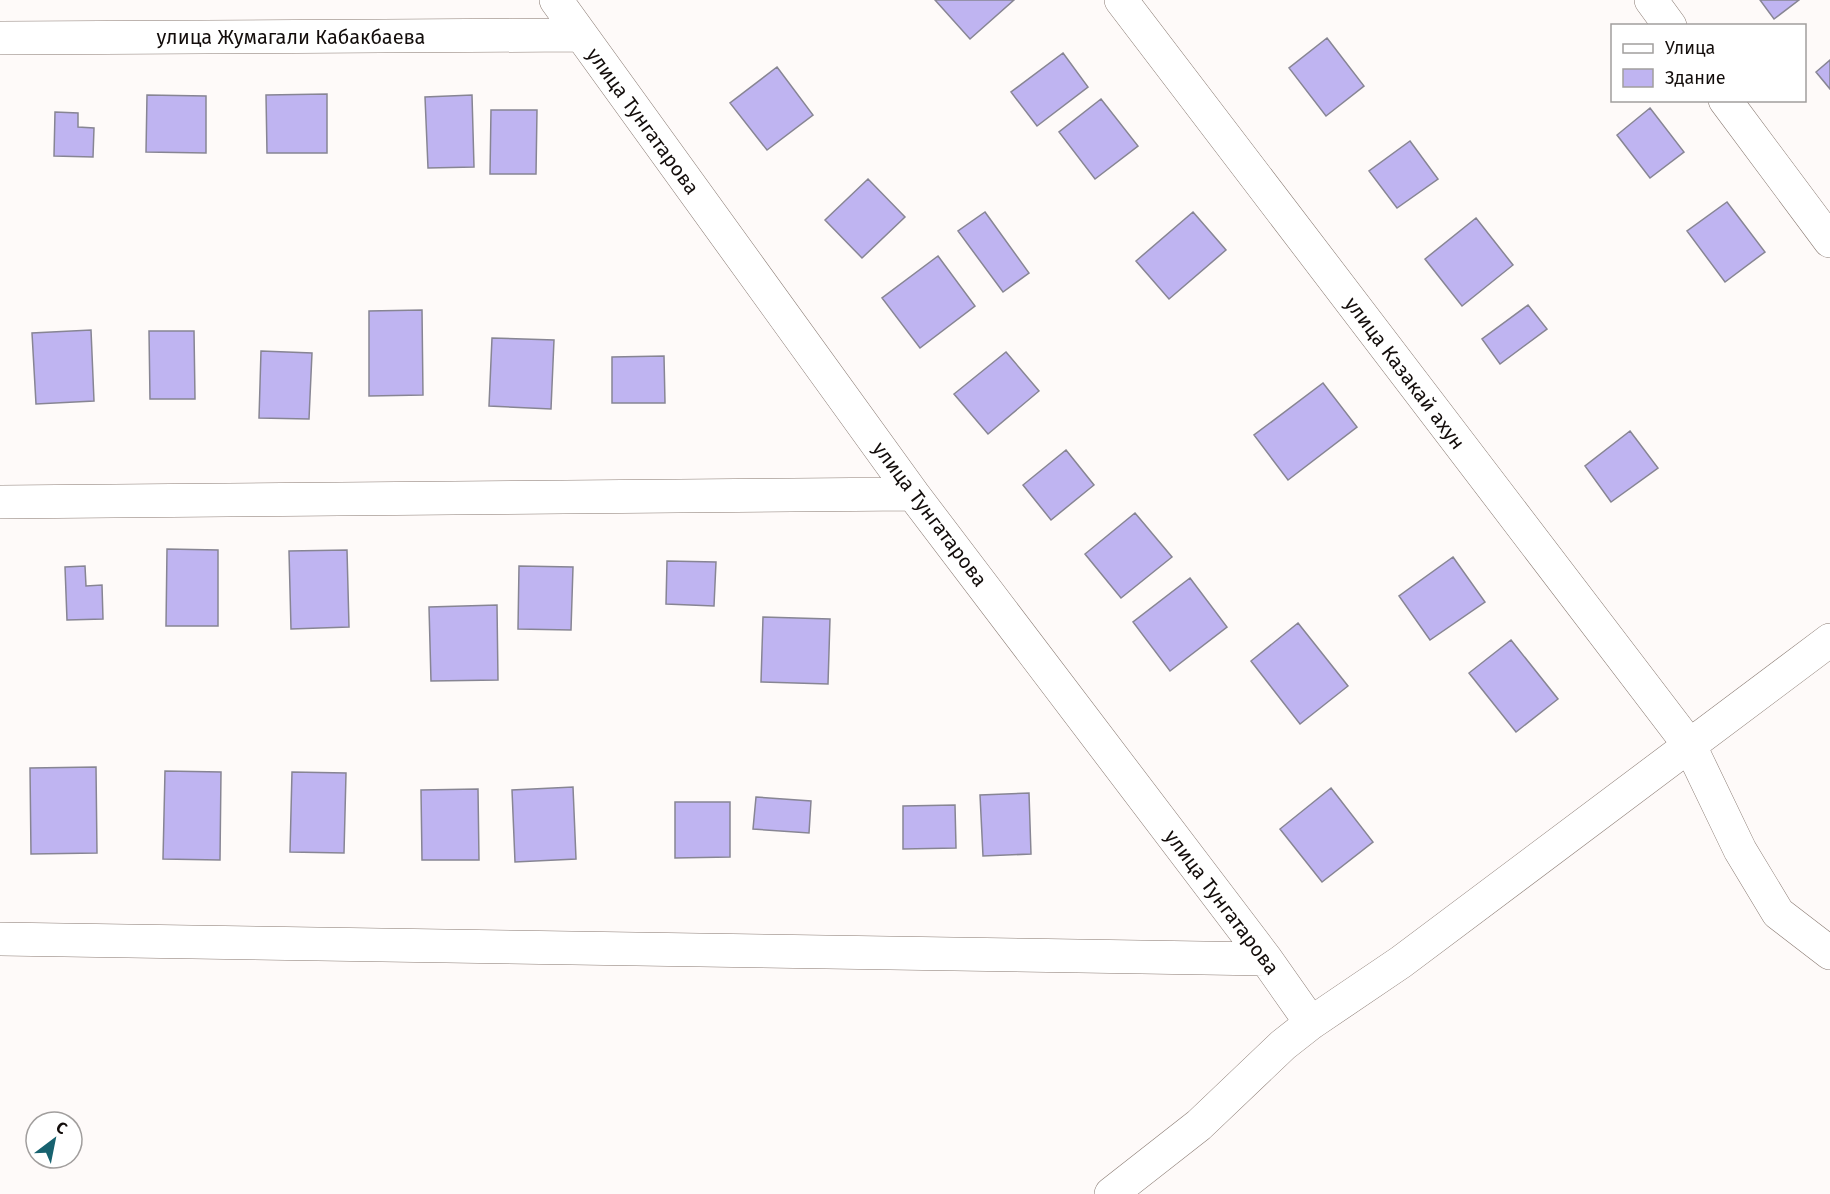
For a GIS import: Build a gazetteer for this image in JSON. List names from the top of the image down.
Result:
{
  "streets": {
    "street": ["улица Жумагали Кабакбаева", "улица Тунгатарова", "улица Казакай ахун"]
  },
  "crossings": [
    ["улица Жумагали Кабакбаева", "улица Тунгатарова"]
  ],
  "legend": ["Улица", "Здание"],
  "north": "top right"
}
